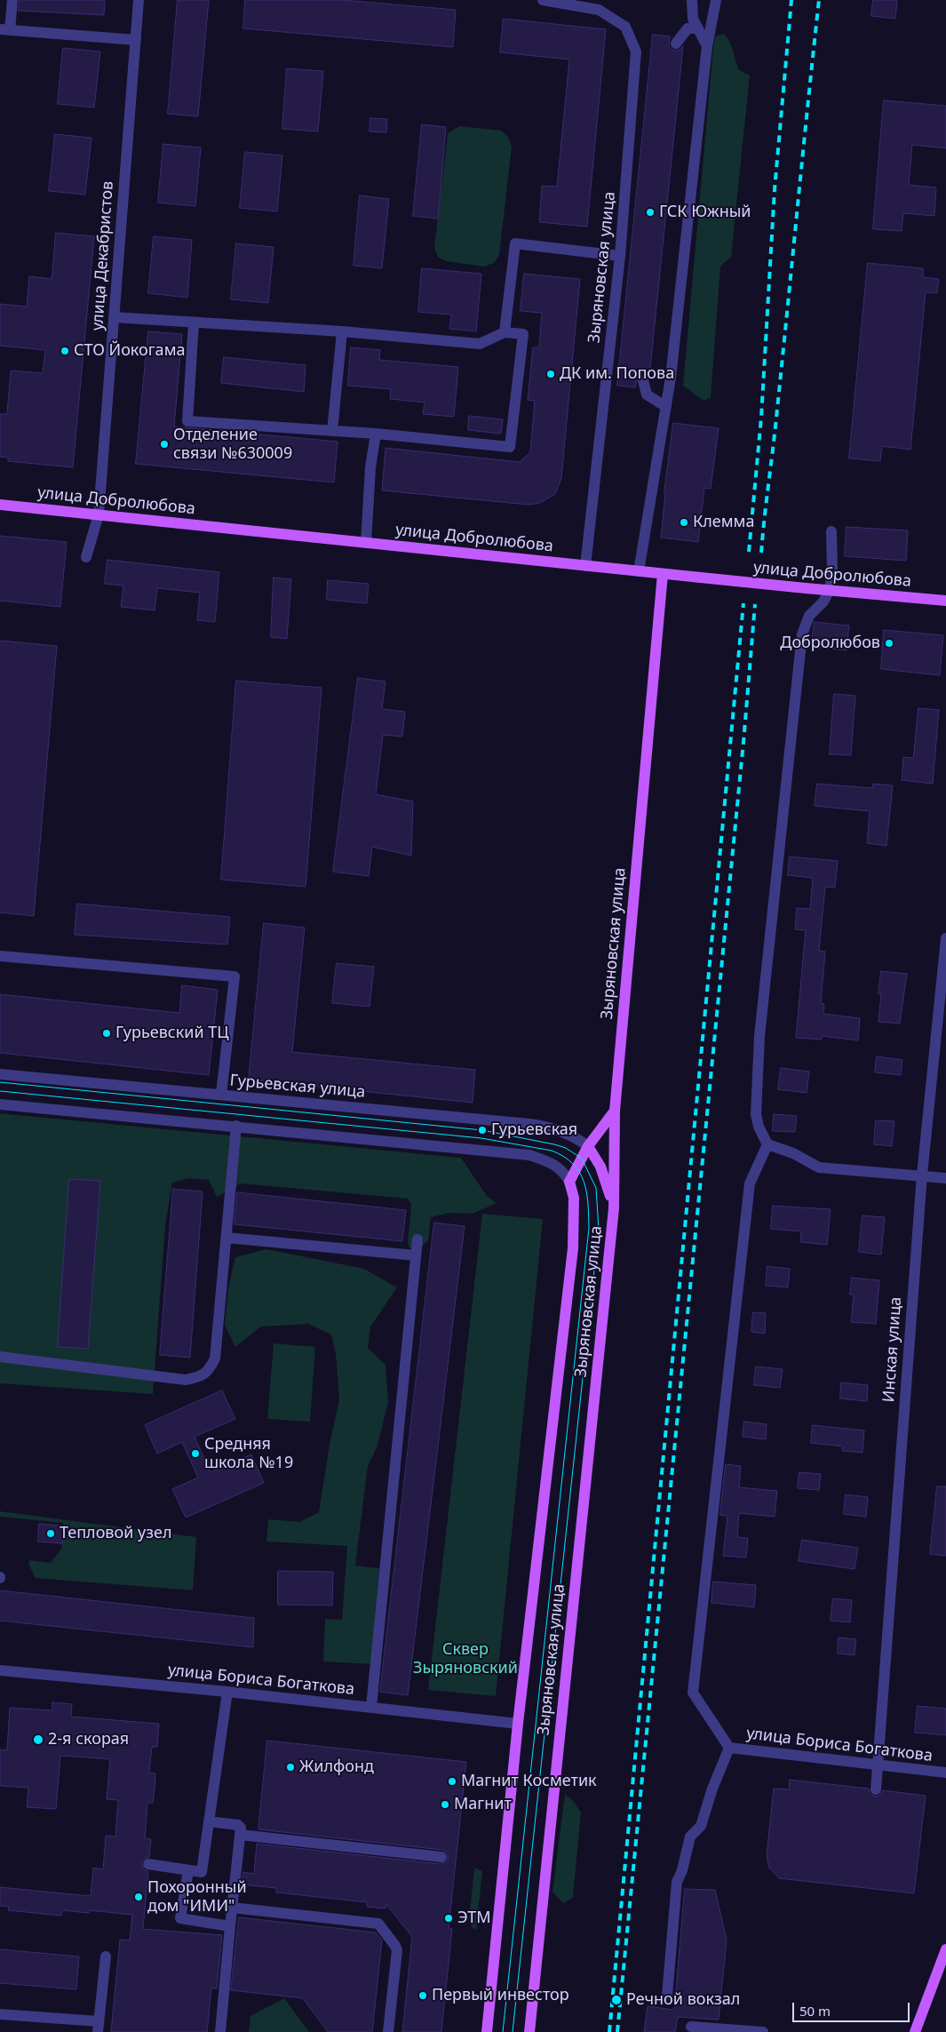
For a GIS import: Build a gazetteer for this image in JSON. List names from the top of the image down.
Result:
{
  "streets": {
    "main road": ["Зыряновская улица", "улица Добролюбова"],
    "street": [
      "улица Декабристов",
      "Гурьевская улица",
      "Инская улица",
      "улица Бориса Богаткова"
    ]
  },
  "crossings": [
    ["улица Декабристов", "улица Добролюбова"],
    ["Зыряновская улица", "улица Добролюбова"],
    ["Зыряновская улица", "улица Бориса Богаткова"],
    ["Инская улица", "улица Бориса Богаткова"]
  ],
  "parks": ["Cквер Зыряновский"],
  "places": [
    "ГСК Южный",
    "СТО Йокогама",
    "ДК им. Попова",
    "Отделение связи №630009",
    "Клемма",
    "Добролюбов",
    "Гурьевский ТЦ",
    "Гурьевская",
    "Средняя школа №19",
    "Тепловой узел",
    "2-я скорая",
    "Жилфонд",
    "Магнит Косметик",
    "Магнит",
    "Похоронный дом \"ИМИ\"",
    "ЭТМ",
    "Первый инвестор",
    "Речной вокзал"
  ],
  "scale_bar": "50 m"
}
